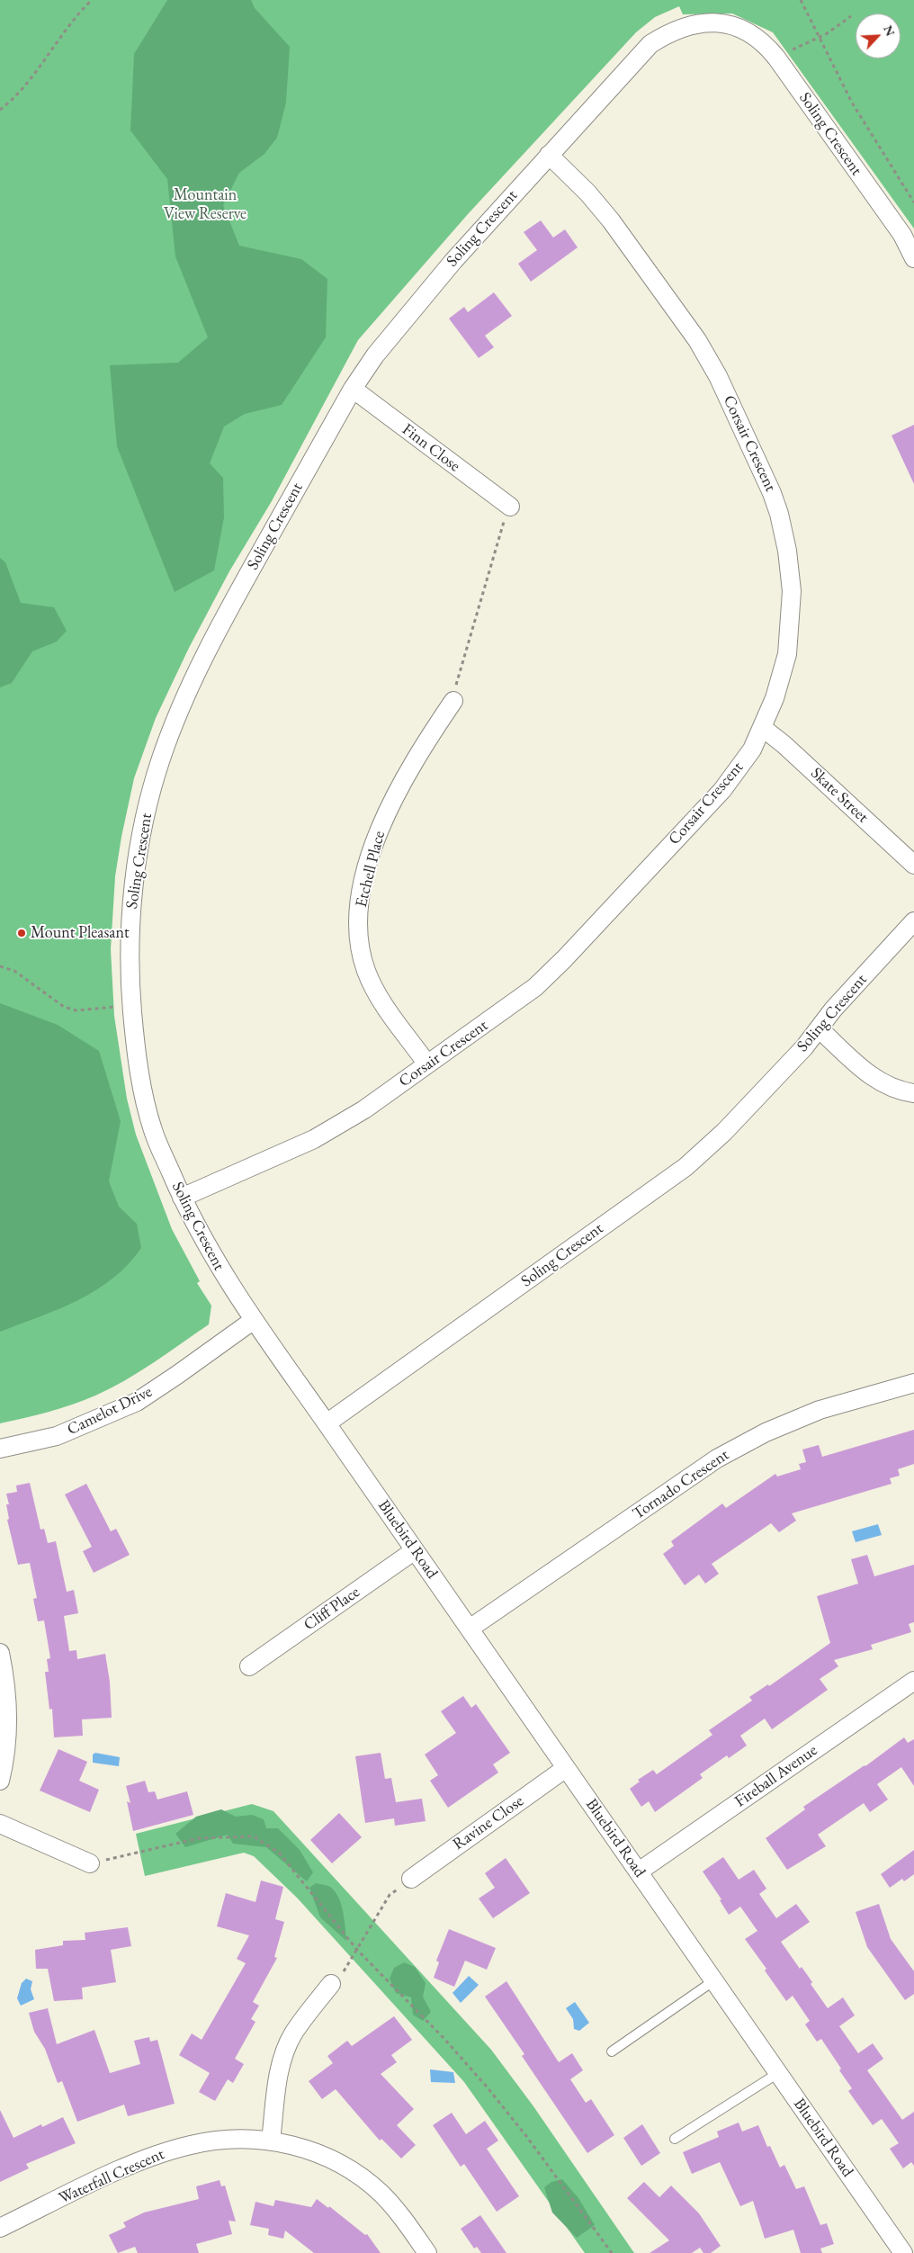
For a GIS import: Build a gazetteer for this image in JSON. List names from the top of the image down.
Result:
{
  "streets": {
    "street": [
      "Soling Crescent",
      "Corsair Crescent",
      "Finn Close",
      "Skate Street",
      "Etchell Place",
      "Camelot Drive",
      "Tornado Crescent",
      "Bluebird Road",
      "Cliff Place",
      "Fireball Avenue",
      "Ravine Close",
      "Waterfall Crescent"
    ]
  },
  "crossings": [
    ["Soling Crescent", "Corsair Crescent"],
    ["Soling Crescent", "Finn Close"],
    ["Soling Crescent", "Camelot Drive"],
    ["Soling Crescent", "Bluebird Road"],
    ["Corsair Crescent", "Skate Street"],
    ["Corsair Crescent", "Etchell Place"],
    ["Tornado Crescent", "Bluebird Road"],
    ["Bluebird Road", "Cliff Place"],
    ["Bluebird Road", "Fireball Avenue"],
    ["Bluebird Road", "Ravine Close"]
  ],
  "parks": ["Mountain View Reserve"],
  "places": ["Mount Pleasant"],
  "north": "top right"
}
